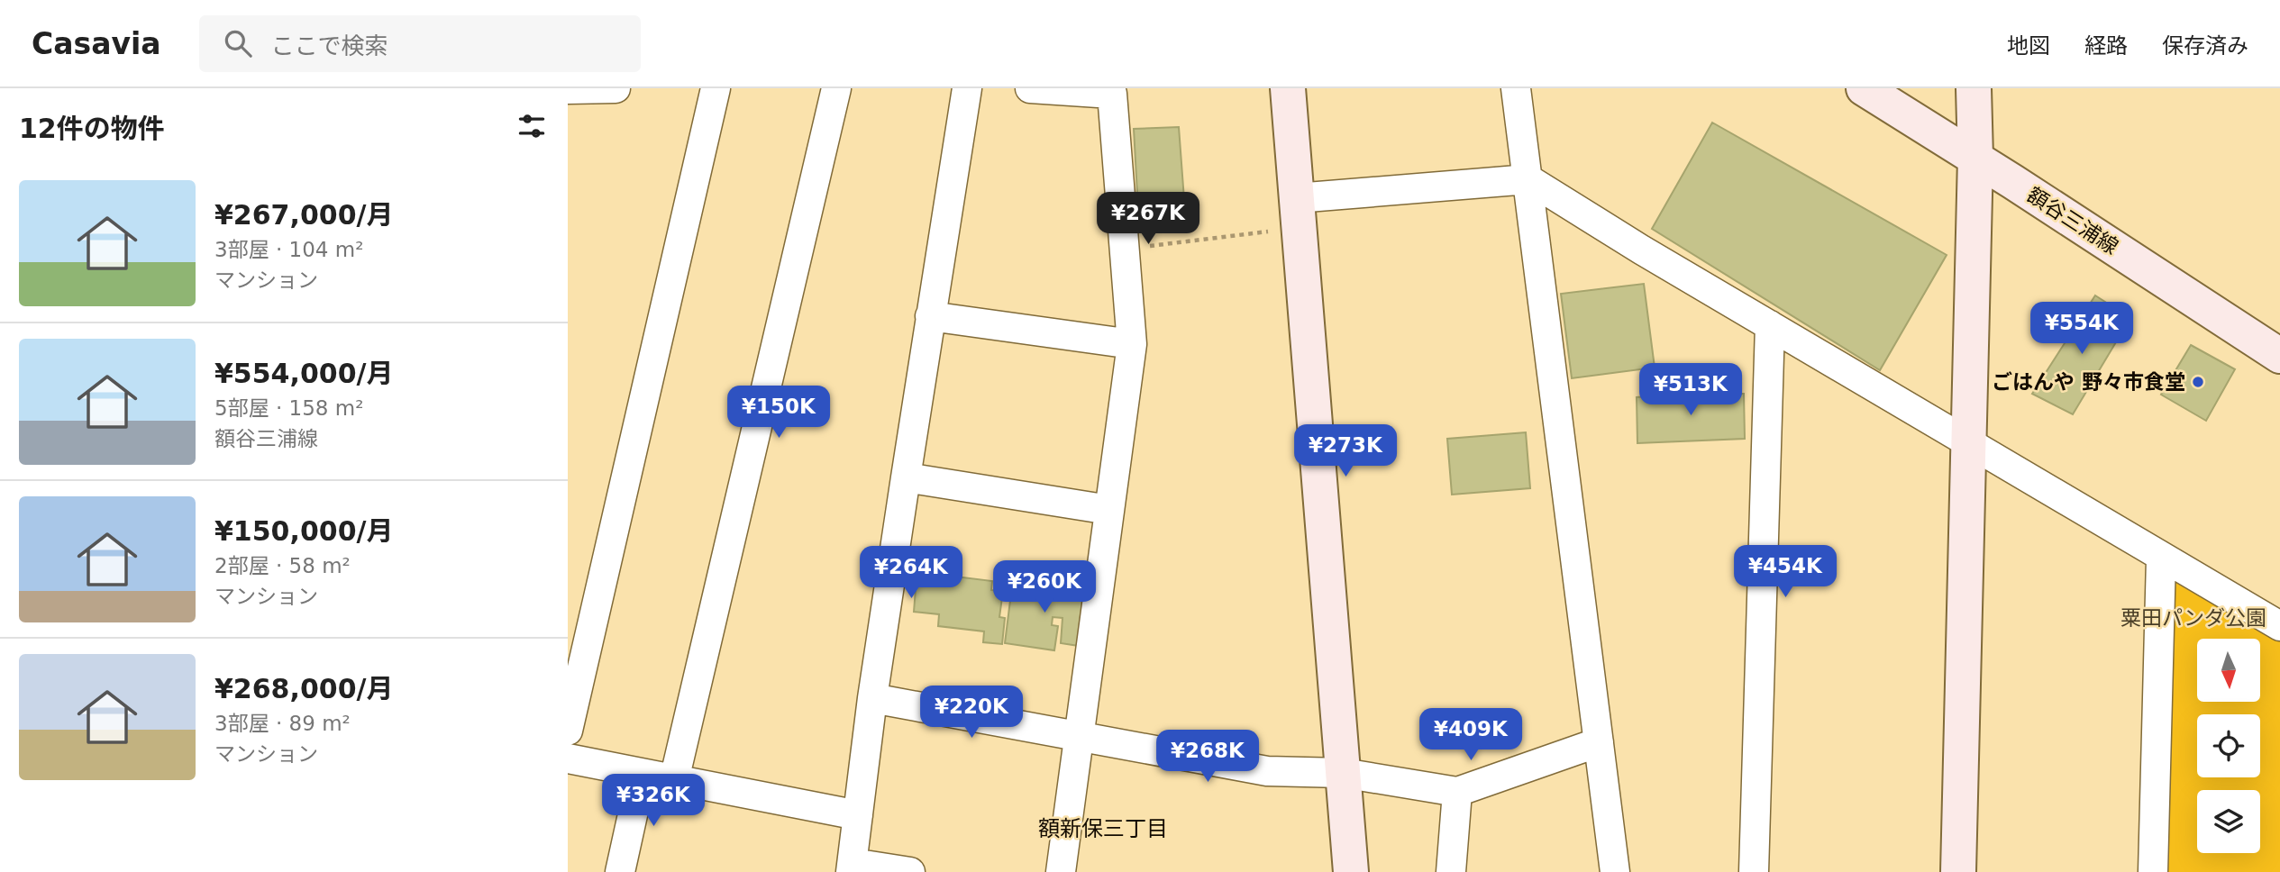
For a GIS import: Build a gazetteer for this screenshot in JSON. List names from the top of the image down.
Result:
{
  "streets": {
    "street": ["額谷三浦線"]
  },
  "districts": ["額新保三丁目"],
  "parks": ["粟田パンダ公園"],
  "places": ["ごはんや 野々市食堂"],
  "north": "bottom",
  "page": {
    "header": "Casavia",
    "search": "ここで検索",
    "nav": ["地図", "経路", "保存済み"],
    "heading": "12件の物件",
    "list": [
      {
        "name": "¥267,000/月",
        "note": "3部屋 · 104 m² · マンション"
      },
      {
        "name": "¥554,000/月",
        "note": "5部屋 · 158 m² · 額谷三浦線"
      },
      {
        "name": "¥150,000/月",
        "note": "2部屋 · 58 m² · マンション"
      },
      {
        "name": "¥268,000/月",
        "note": "3部屋 · 89 m² · マンション"
      }
    ],
    "price": [
      "¥267K",
      "¥554K",
      "¥513K",
      "¥150K",
      "¥273K",
      "¥454K",
      "¥264K",
      "¥260K",
      "¥220K",
      "¥409K",
      "¥268K",
      "¥326K"
    ]
  }
}
